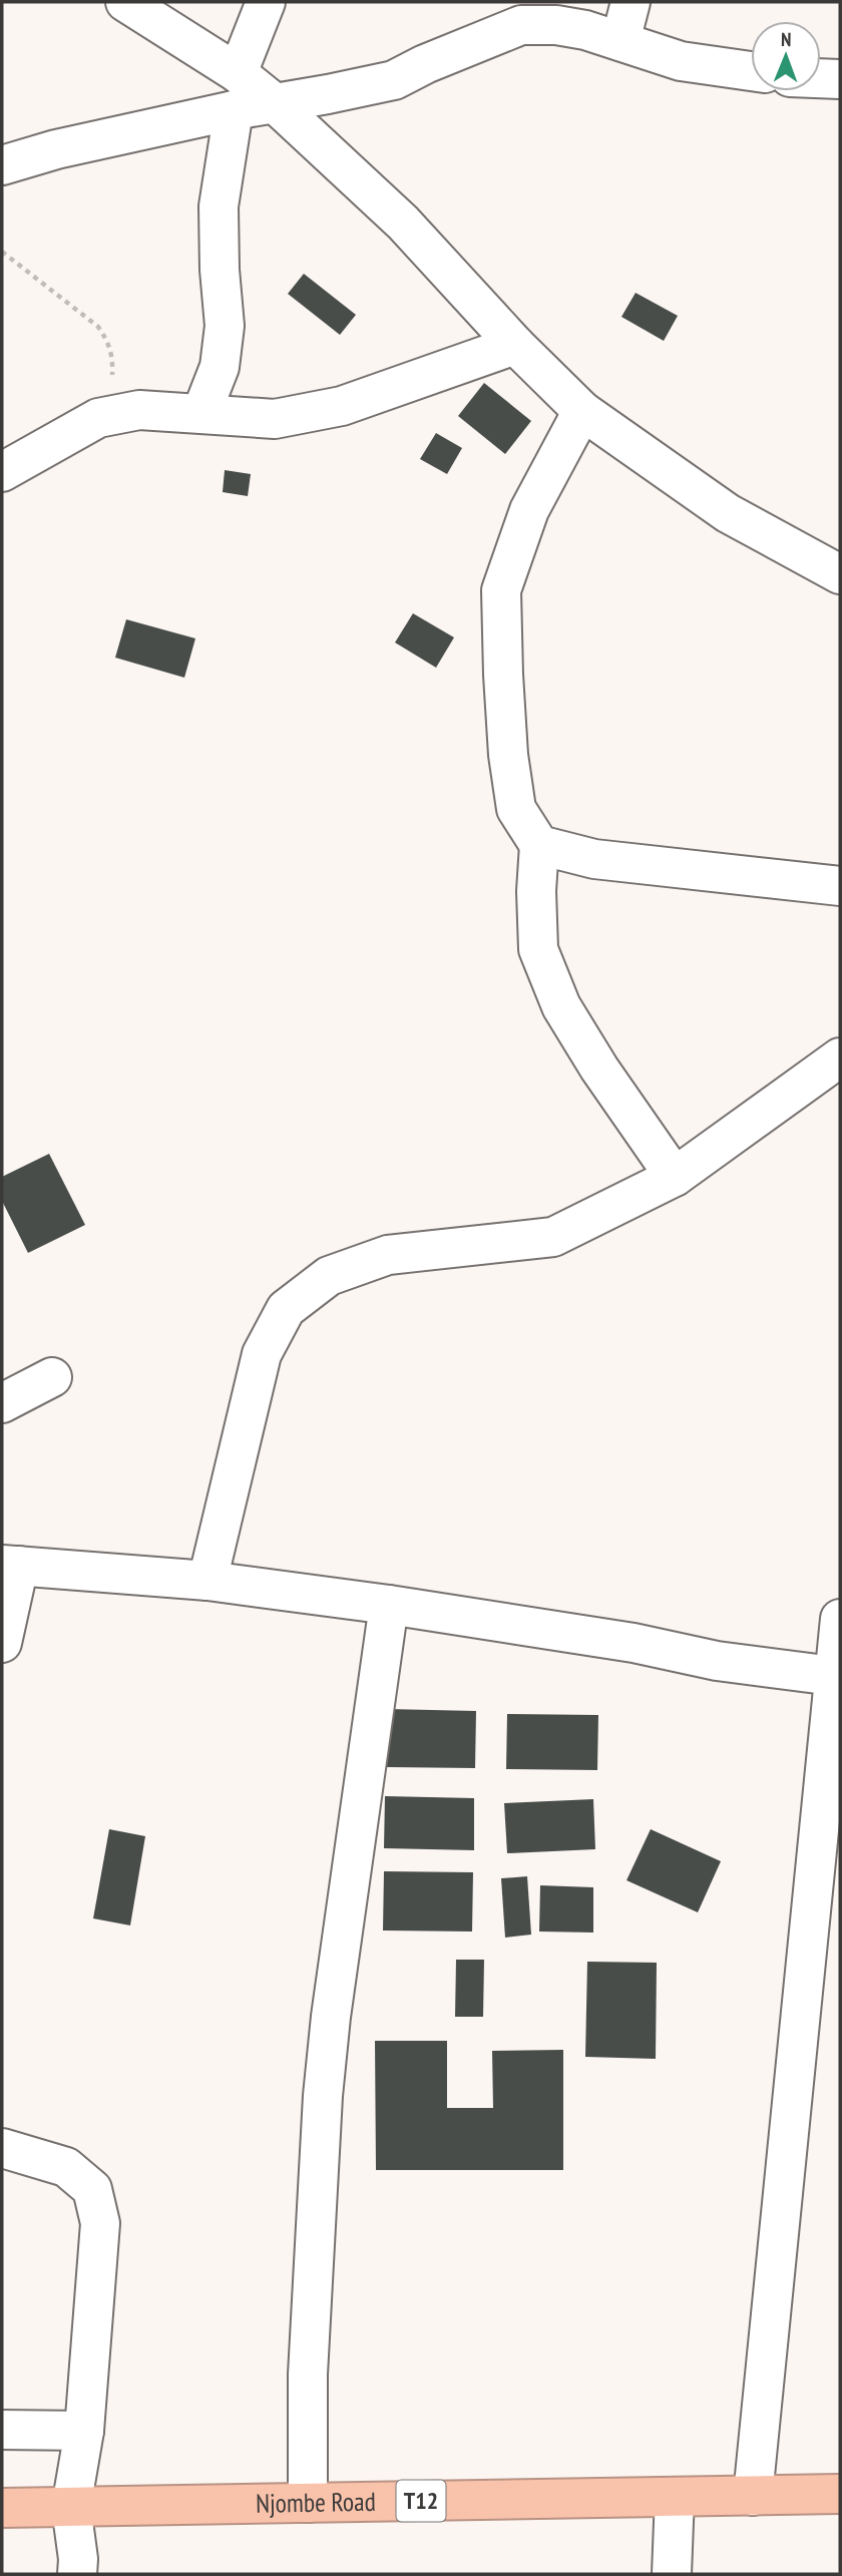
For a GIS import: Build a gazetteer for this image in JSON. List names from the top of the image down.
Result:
{
  "streets": {
    "highway": ["T12", "Njombe Road"]
  },
  "north": "top"
}
